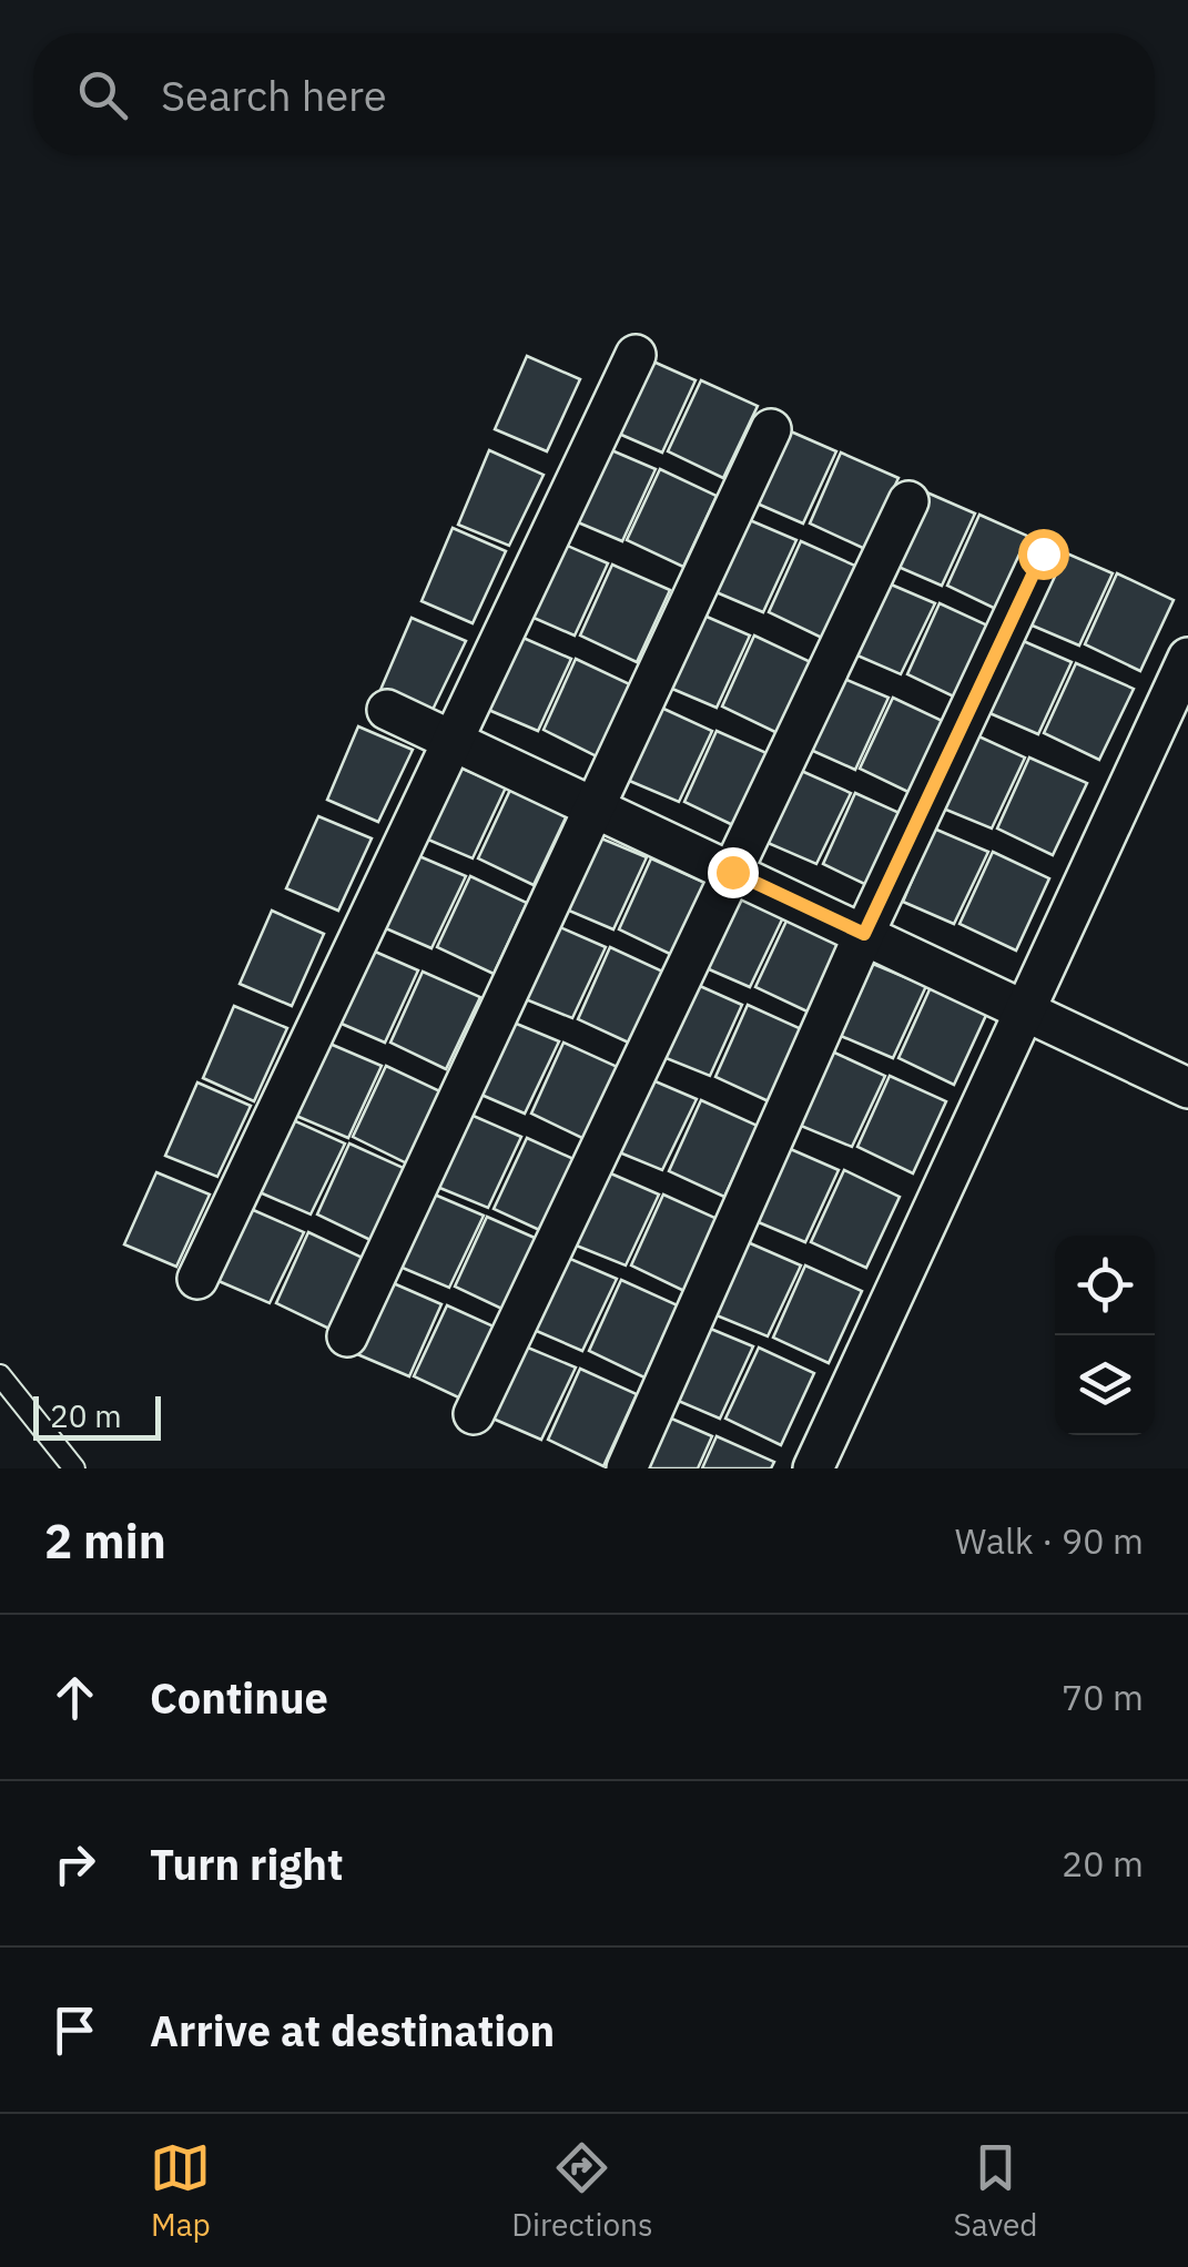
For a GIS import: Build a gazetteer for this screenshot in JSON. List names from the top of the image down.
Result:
{
  "scale_bar": "20 m",
  "page": {
    "search": "Search here",
    "scale": "20 m",
    "heading": ["2 min", "Walk · 90 m"],
    "list": [
      ["Continue", "70 m"],
      ["Turn right", "20 m"],
      "Arrive at destination"
    ],
    "nav": ["Map", "Directions", "Saved"]
  }
}
